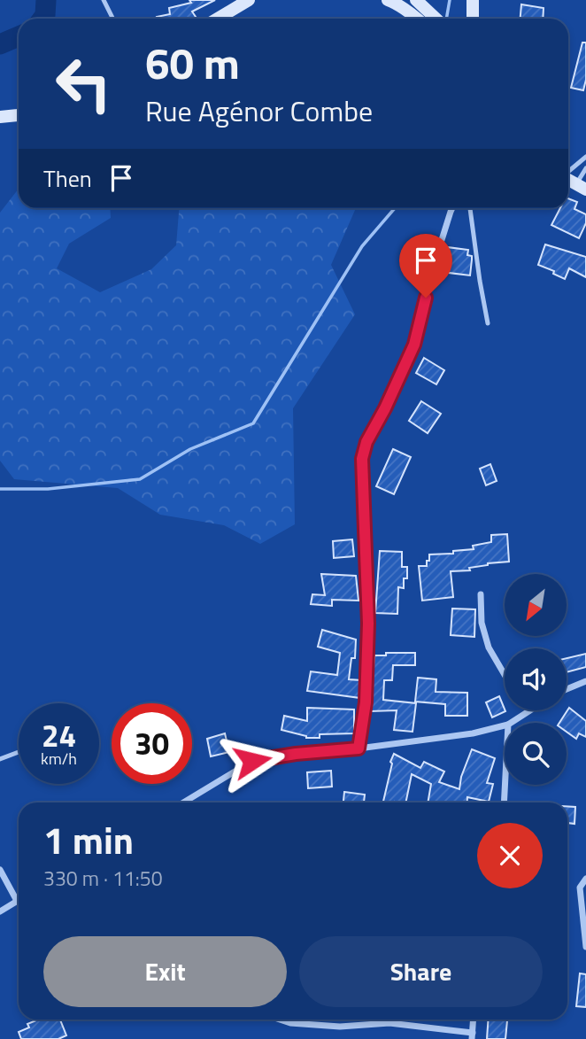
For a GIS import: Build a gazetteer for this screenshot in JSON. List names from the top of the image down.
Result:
{
  "north": "bottom left",
  "page": {
    "turn": ["60 m", "Rue Agénor Combe"],
    "then": "Then",
    "speed": "24 km/h",
    "limit": "30",
    "heading": ["1 min", "330 m · 11:50"],
    "buttons": ["Exit", "Share"]
  }
}
